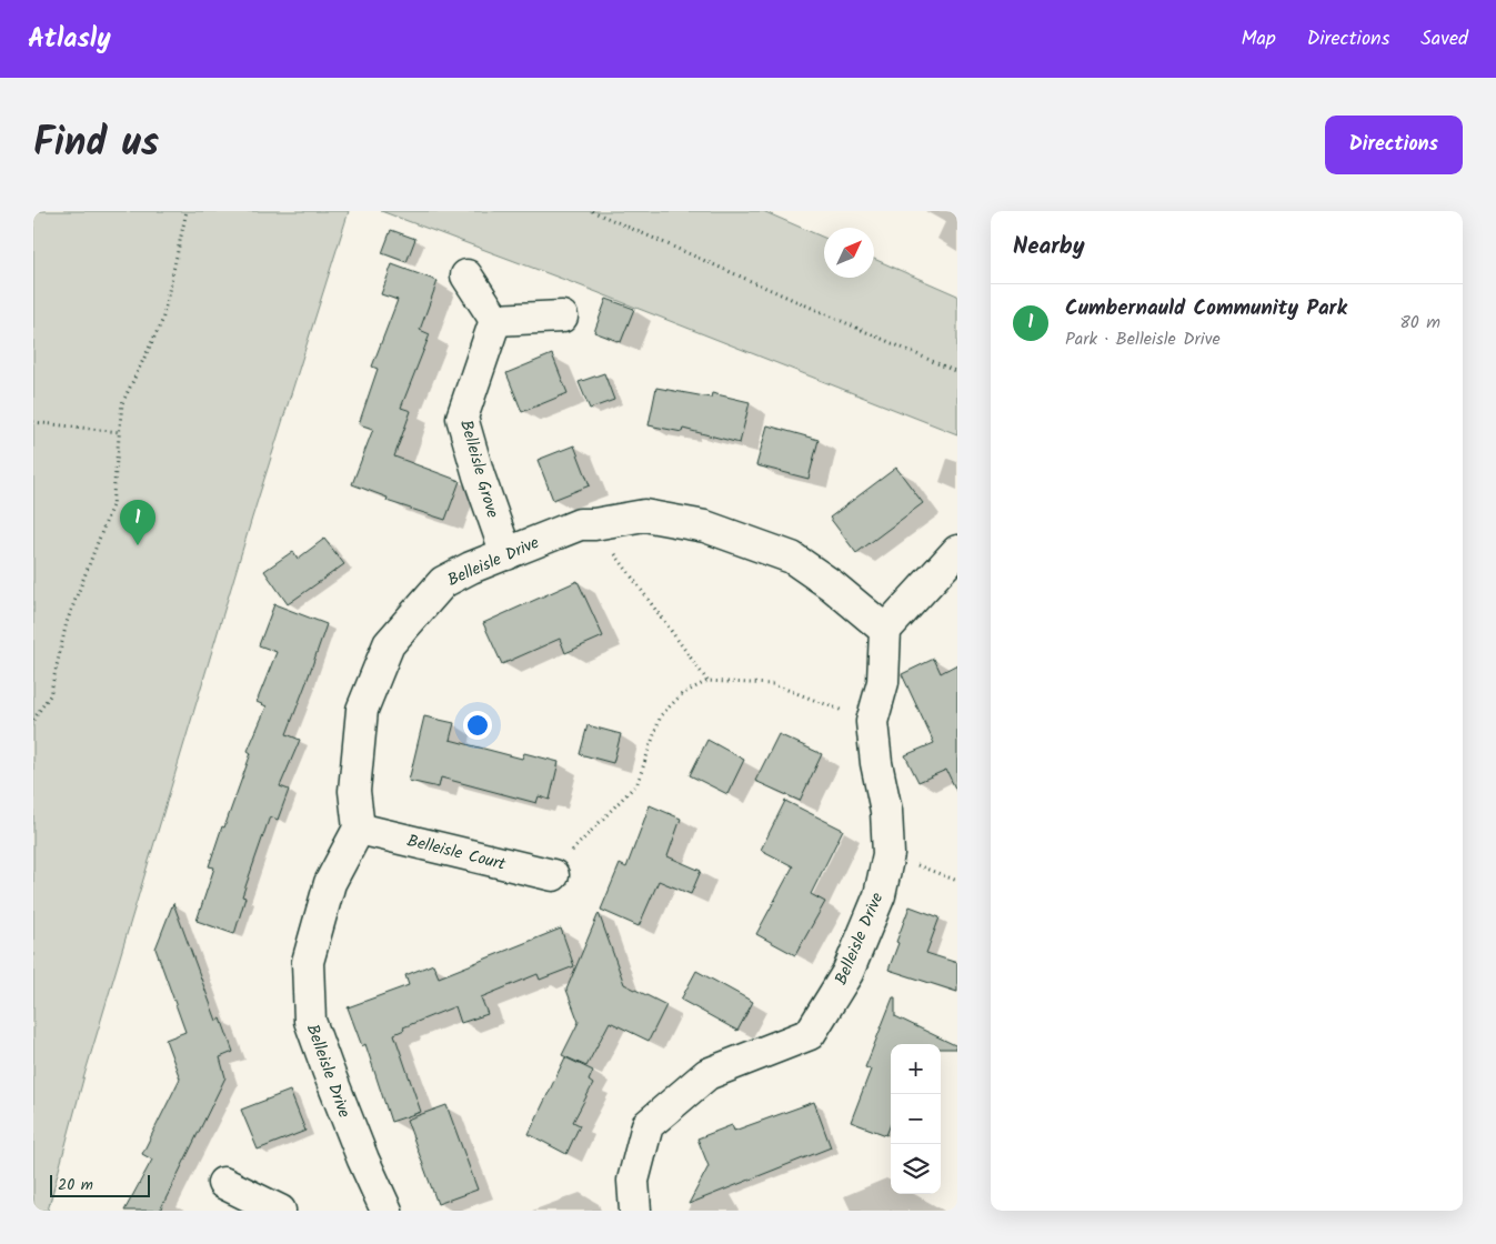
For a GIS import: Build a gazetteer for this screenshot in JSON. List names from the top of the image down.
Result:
{
  "streets": {
    "street": ["Belleisle Grove", "Belleisle Drive", "Belleisle Court"]
  },
  "crossings": [
    ["Belleisle Grove", "Belleisle Drive"],
    ["Belleisle Drive", "Belleisle Court"]
  ],
  "scale_bar": "20 m",
  "north": "top right",
  "page": {
    "header": "Atlasly",
    "nav": ["Map", "Directions", "Saved"],
    "title": "Find us",
    "buttons": "Directions",
    "heading": "Nearby",
    "list": [
      {
        "mark": "1",
        "name": "Cumbernauld Community Park",
        "note": "Park · Belleisle Drive",
        "value": "80 m"
      }
    ],
    "pins": "1",
    "map_buttons": ["+", "−"],
    "scale": "20 m"
  }
}
